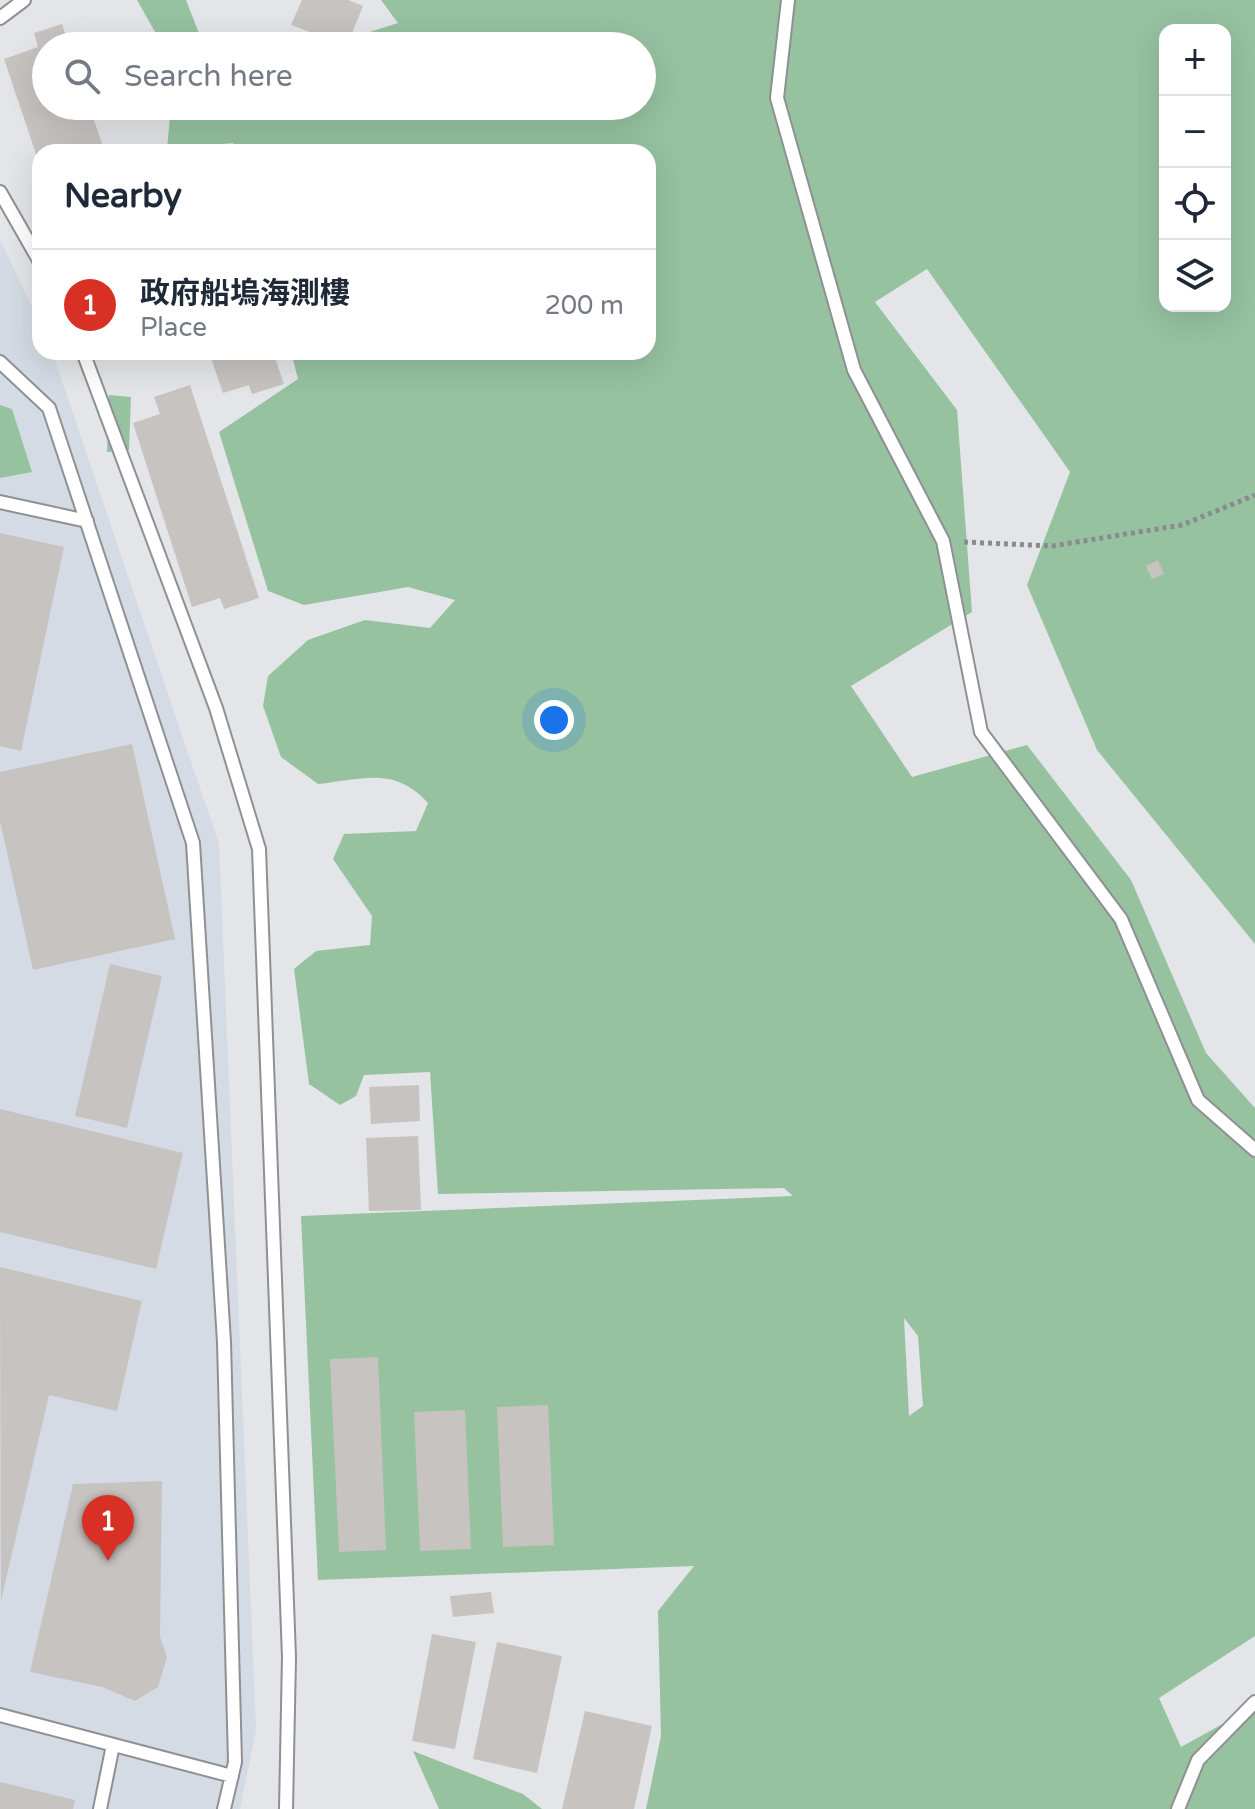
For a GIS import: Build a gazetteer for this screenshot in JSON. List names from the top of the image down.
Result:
{
  "page": {
    "map_buttons": ["+", "−"],
    "search": "Search here",
    "heading": "Nearby",
    "list": [
      {
        "mark": "1",
        "name": "政府船塢海測樓",
        "note": "Place",
        "value": "200 m"
      }
    ],
    "pins": "1"
  }
}
